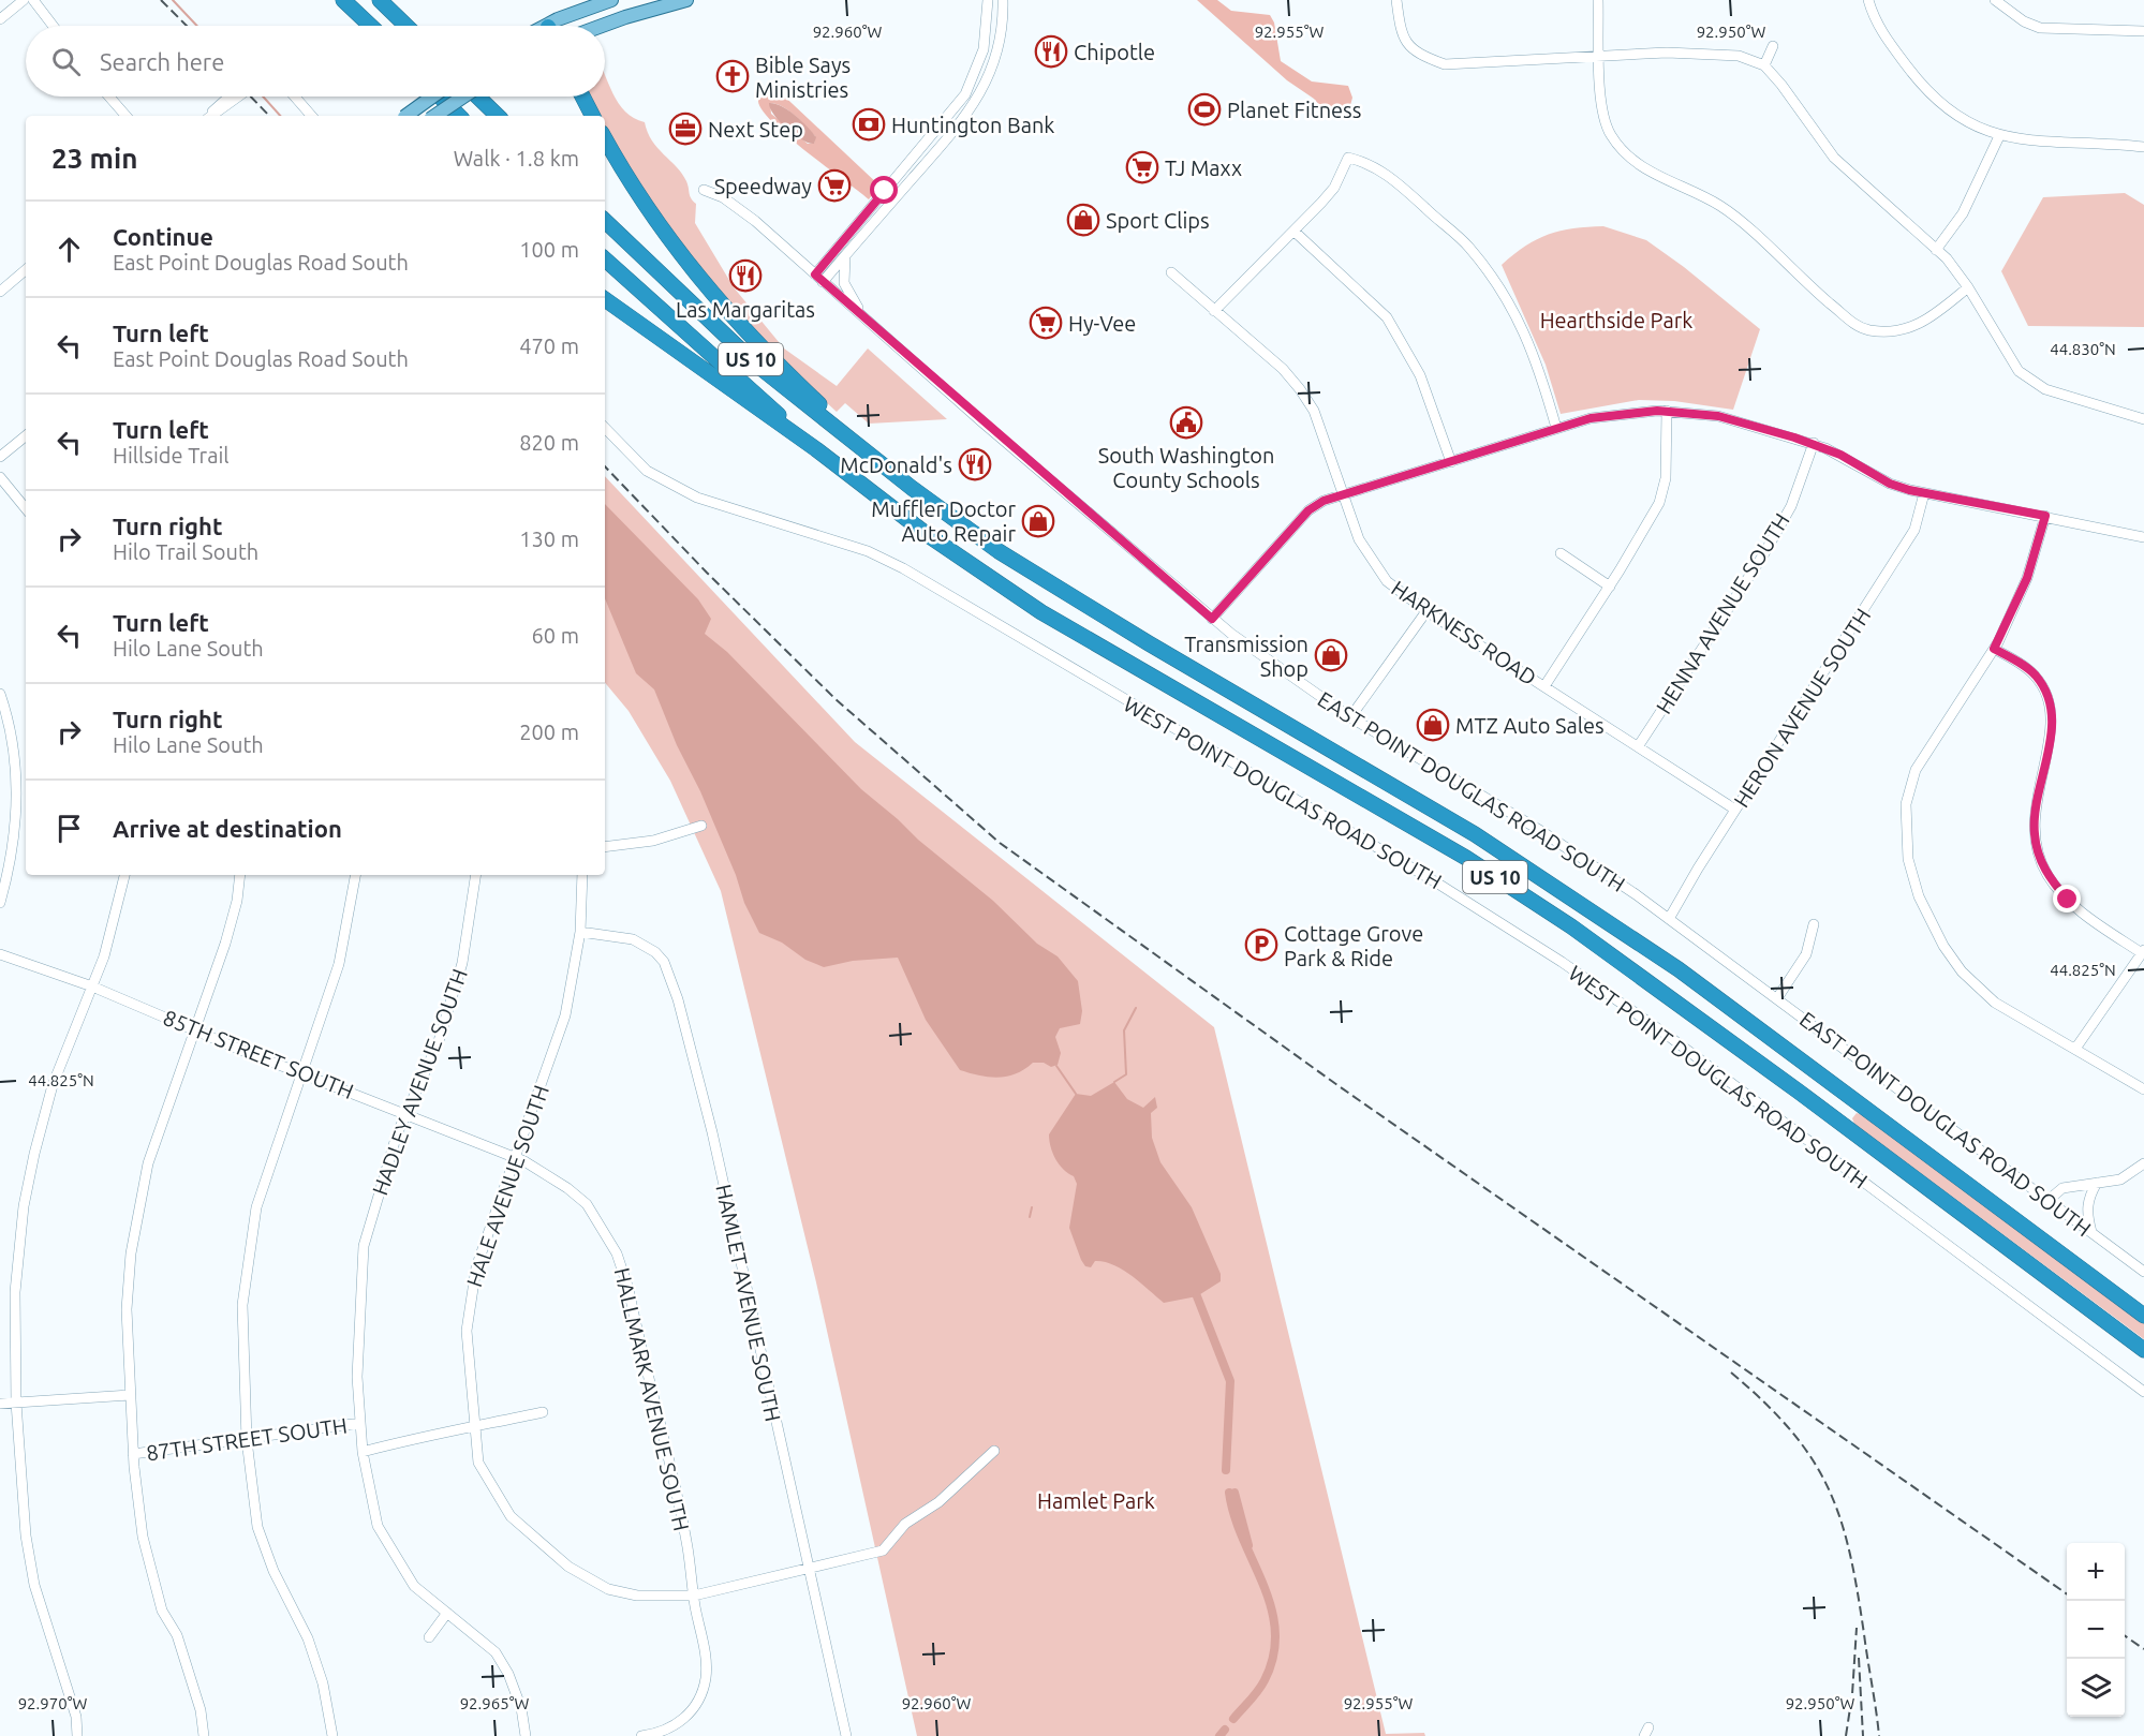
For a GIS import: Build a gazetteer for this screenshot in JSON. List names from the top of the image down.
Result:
{
  "streets": {
    "highway": ["US 10"],
    "street": [
      "HENNA AVENUE SOUTH",
      "HARKNESS ROAD",
      "HERON AVENUE SOUTH",
      "EAST POINT DOUGLAS ROAD SOUTH",
      "WEST POINT DOUGLAS ROAD SOUTH",
      "85TH STREET SOUTH",
      "HADLEY AVENUE SOUTH",
      "HALE AVENUE SOUTH",
      "HAMLET AVENUE SOUTH",
      "HALLMARK AVENUE SOUTH",
      "87TH STREET SOUTH"
    ]
  },
  "crossings": [
    ["HENNA AVENUE SOUTH", "HARKNESS ROAD"],
    ["HARKNESS ROAD", "HERON AVENUE SOUTH"],
    ["HERON AVENUE SOUTH", "EAST POINT DOUGLAS ROAD SOUTH"],
    ["85TH STREET SOUTH", "HADLEY AVENUE SOUTH"],
    ["85TH STREET SOUTH", "HALE AVENUE SOUTH"],
    ["85TH STREET SOUTH", "HALLMARK AVENUE SOUTH"],
    ["HADLEY AVENUE SOUTH", "87TH STREET SOUTH"],
    ["HALE AVENUE SOUTH", "HAMLET AVENUE SOUTH"],
    ["HALE AVENUE SOUTH", "HALLMARK AVENUE SOUTH"],
    ["HALE AVENUE SOUTH", "87TH STREET SOUTH"]
  ],
  "parks": ["Hearthside Park", "Hamlet Park"],
  "places": {
    "restaurant": ["Chipotle", "Las Margaritas", "McDonald's"],
    "church": ["Bible Says Ministries"],
    "sports": ["Planet Fitness"],
    "bank": ["Huntington Bank"],
    "office": ["Next Step"],
    "supermarket": ["TJ Maxx", "Speedway", "Hy-Vee"],
    "shop": [
      "Sport Clips",
      "Muffler Doctor Auto Repair",
      "Transmission Shop",
      "MTZ Auto Sales"
    ],
    "public building": ["South Washington County Schools"],
    "parking": ["Cottage Grove Park & Ride"]
  },
  "page": {
    "search": "Search here",
    "heading": ["23 min", "Walk · 1.8 km"],
    "list": [
      ["Continue", "East Point Douglas Road South", "100 m"],
      ["Turn left", "East Point Douglas Road South", "470 m"],
      ["Turn left", "Hillside Trail", "820 m"],
      ["Turn right", "Hilo Trail South", "130 m"],
      ["Turn left", "Hilo Lane South", "60 m"],
      ["Turn right", "Hilo Lane South", "200 m"],
      "Arrive at destination"
    ],
    "map_buttons": ["+", "−"]
  },
  "coordinates": [
    "92.960°W",
    "92.955°W",
    "92.950°W",
    "44.830°N",
    "44.825°N",
    "92.970°W",
    "92.965°W"
  ]
}
